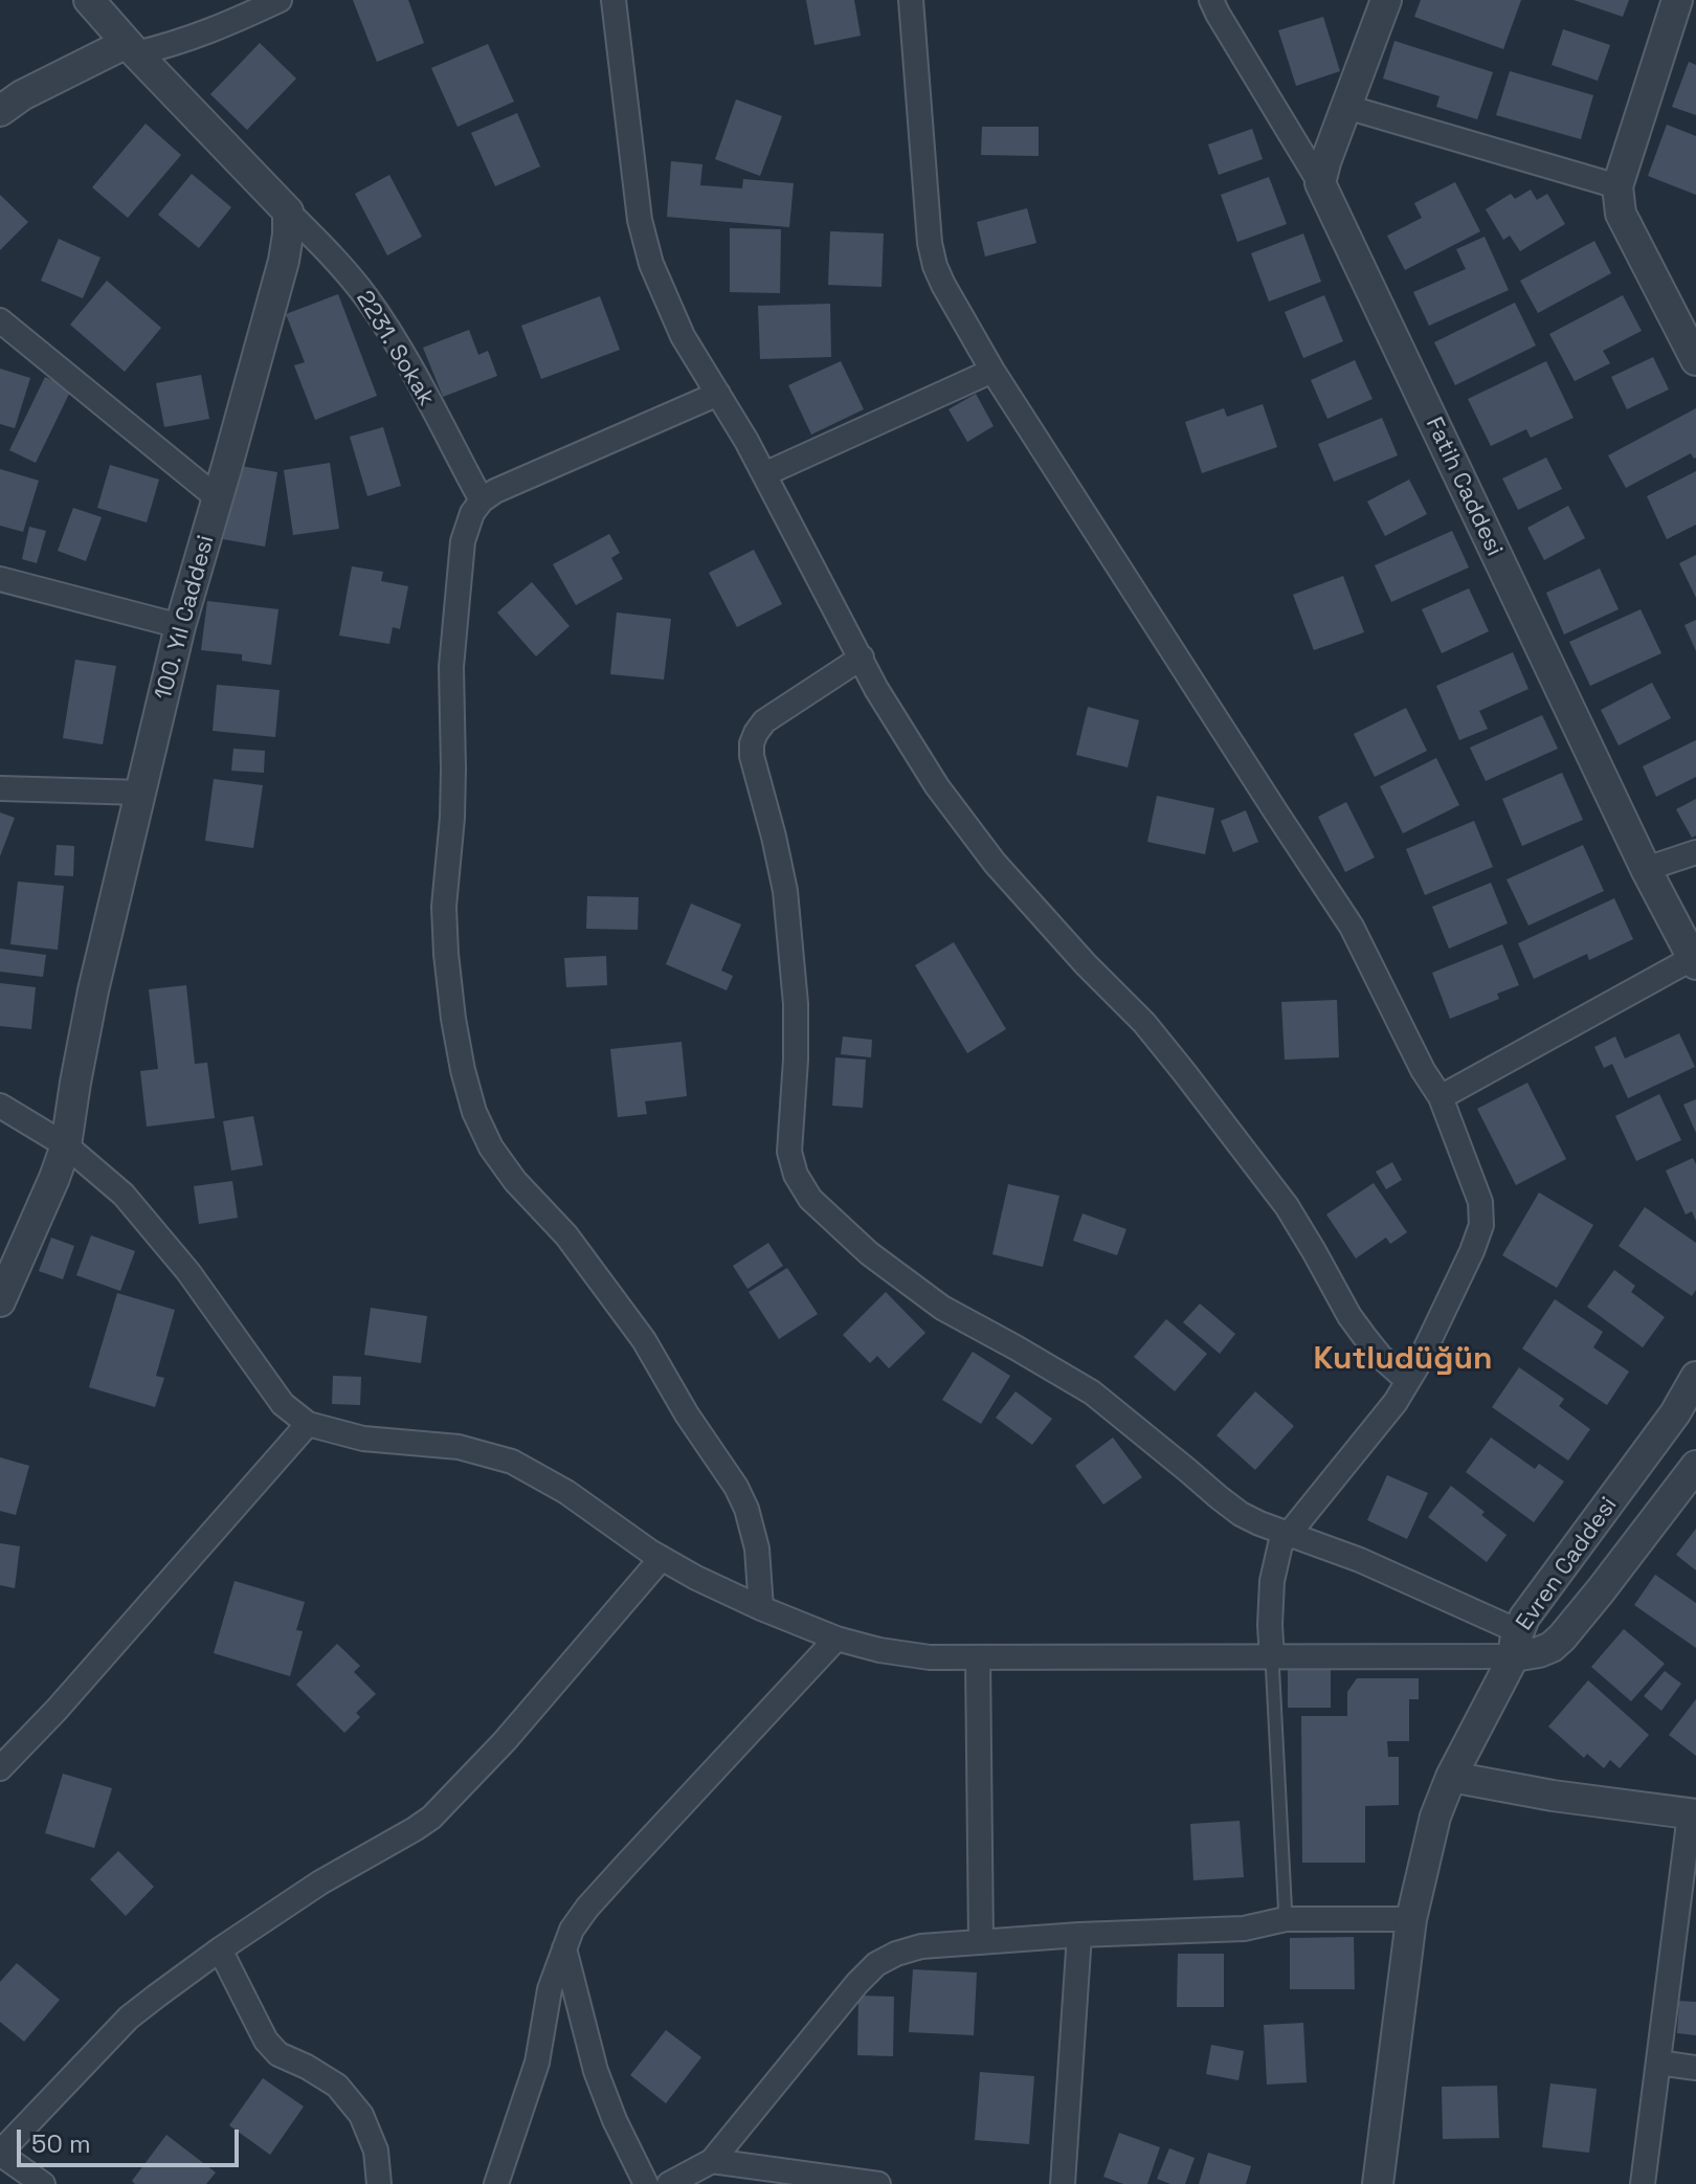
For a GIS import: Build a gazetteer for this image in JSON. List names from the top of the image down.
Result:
{
  "streets": {
    "street": [
      "2231. Sokak",
      "Fatih Caddesi",
      "100. Yıl Caddesi",
      "Evren Caddesi"
    ]
  },
  "crossings": [
    ["2231. Sokak", "100. Yıl Caddesi"]
  ],
  "districts": ["Kutludüğün"],
  "scale_bar": "50 m"
}
